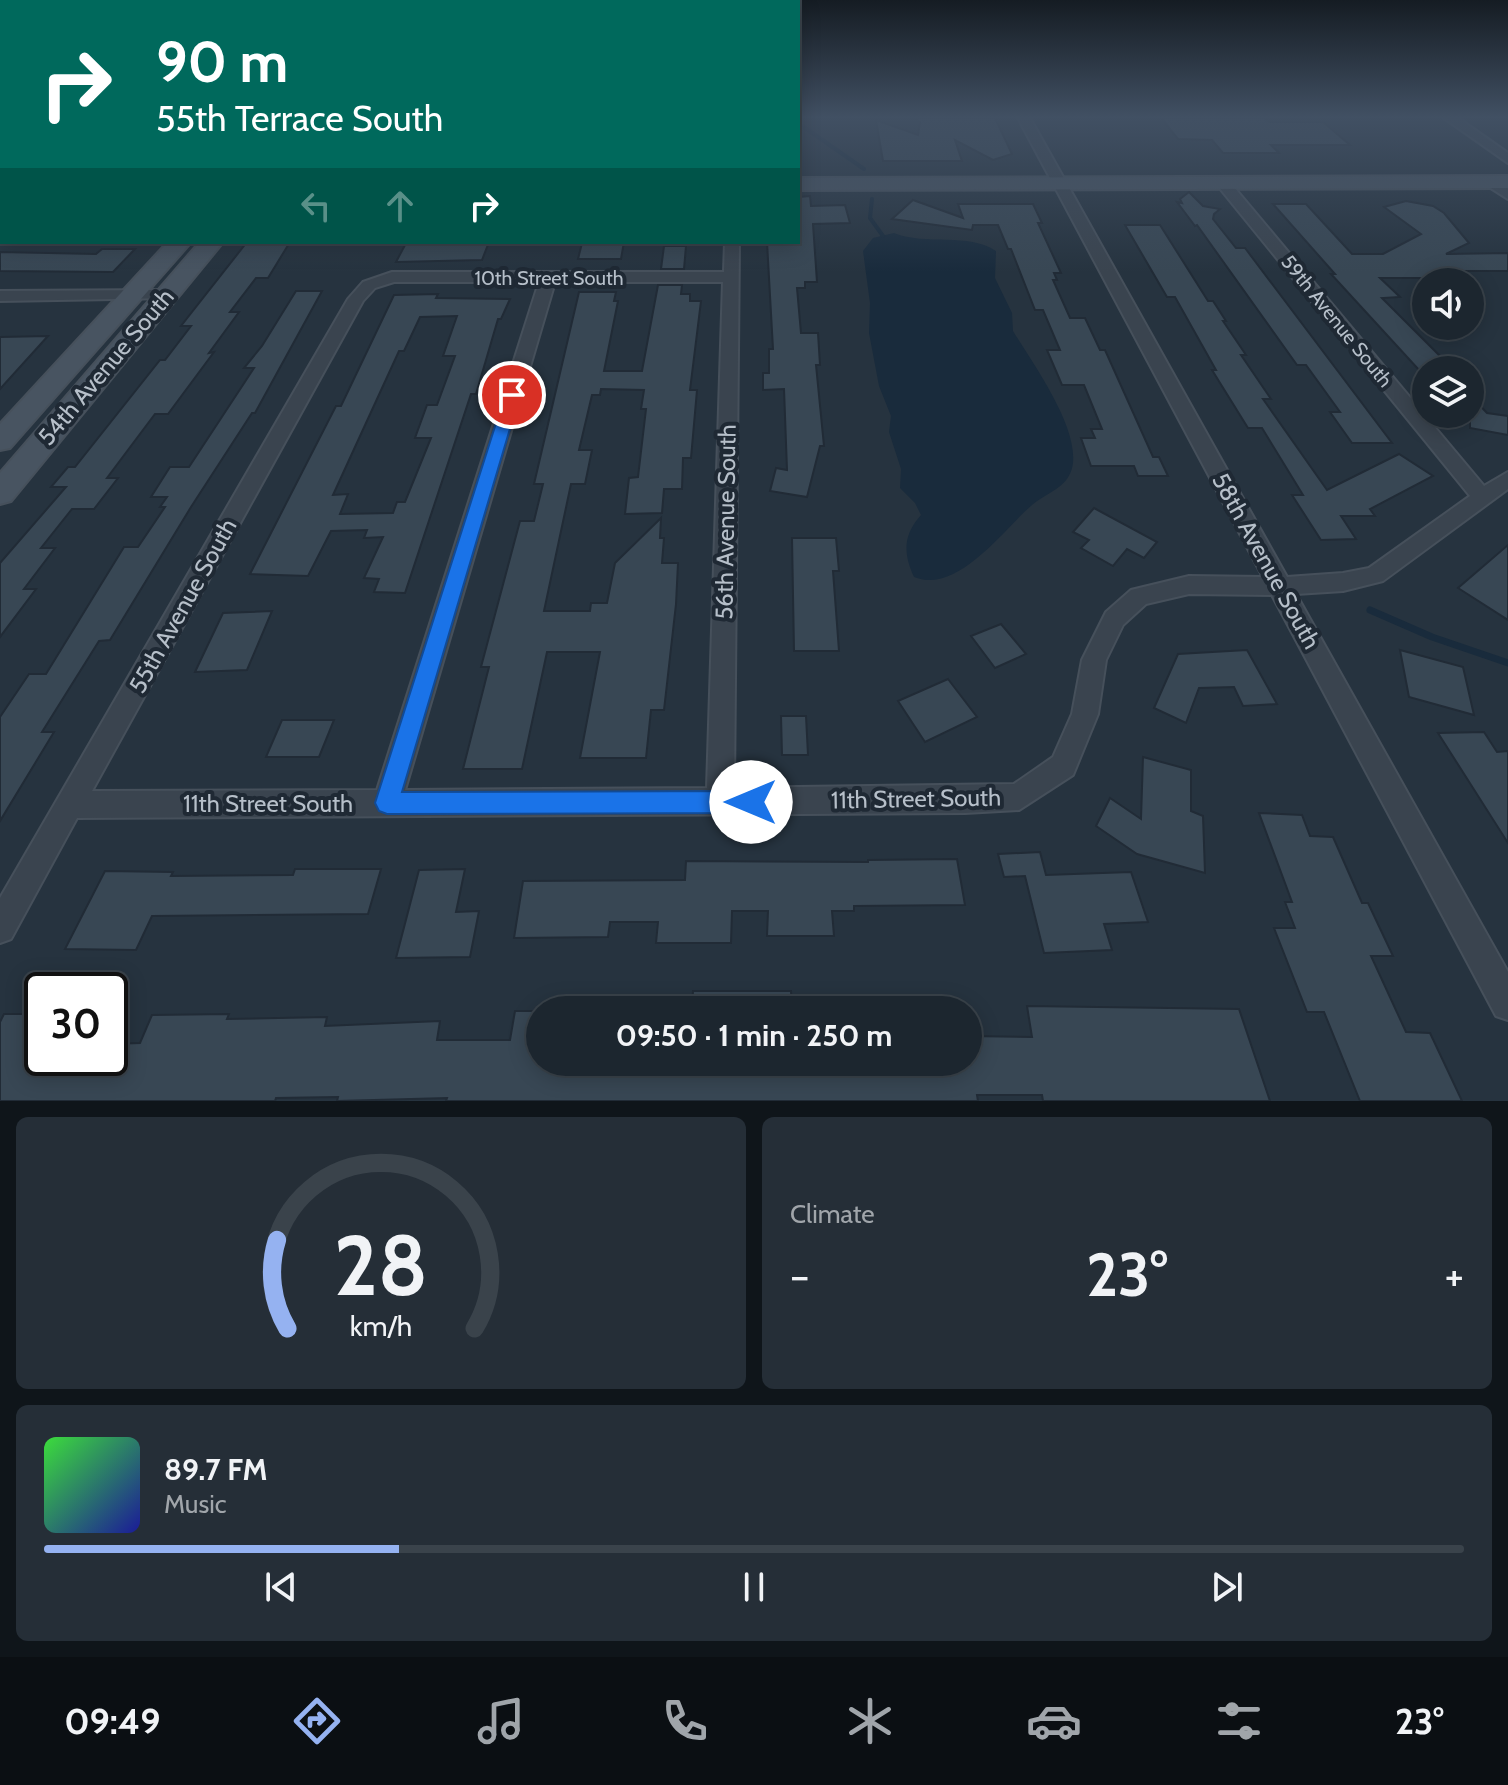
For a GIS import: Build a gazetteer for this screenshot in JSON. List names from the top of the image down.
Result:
{
  "streets": {
    "street": [
      "10th Street South",
      "59th Avenue South",
      "54th Avenue South",
      "56th Avenue South",
      "58th Avenue South",
      "55th Avenue South",
      "11th Street South"
    ]
  },
  "crossings": [
    ["10th Street South", "56th Avenue South"],
    ["10th Street South", "55th Avenue South"],
    ["59th Avenue South", "11th Street South"],
    ["56th Avenue South", "11th Street South"],
    ["58th Avenue South", "11th Street South"],
    ["55th Avenue South", "11th Street South"]
  ],
  "page": {
    "turn": ["90 m", "55th Terrace South"],
    "limit": "30",
    "trip": "09:50 · 1 min · 250 m",
    "tile": "Climate",
    "heat": ["−", "23°", "+"],
    "song": ["89.7 FM", "Music"],
    "tabs": ["09:49", "23°"],
    "gauge": ["28", "km/h"]
  }
}
